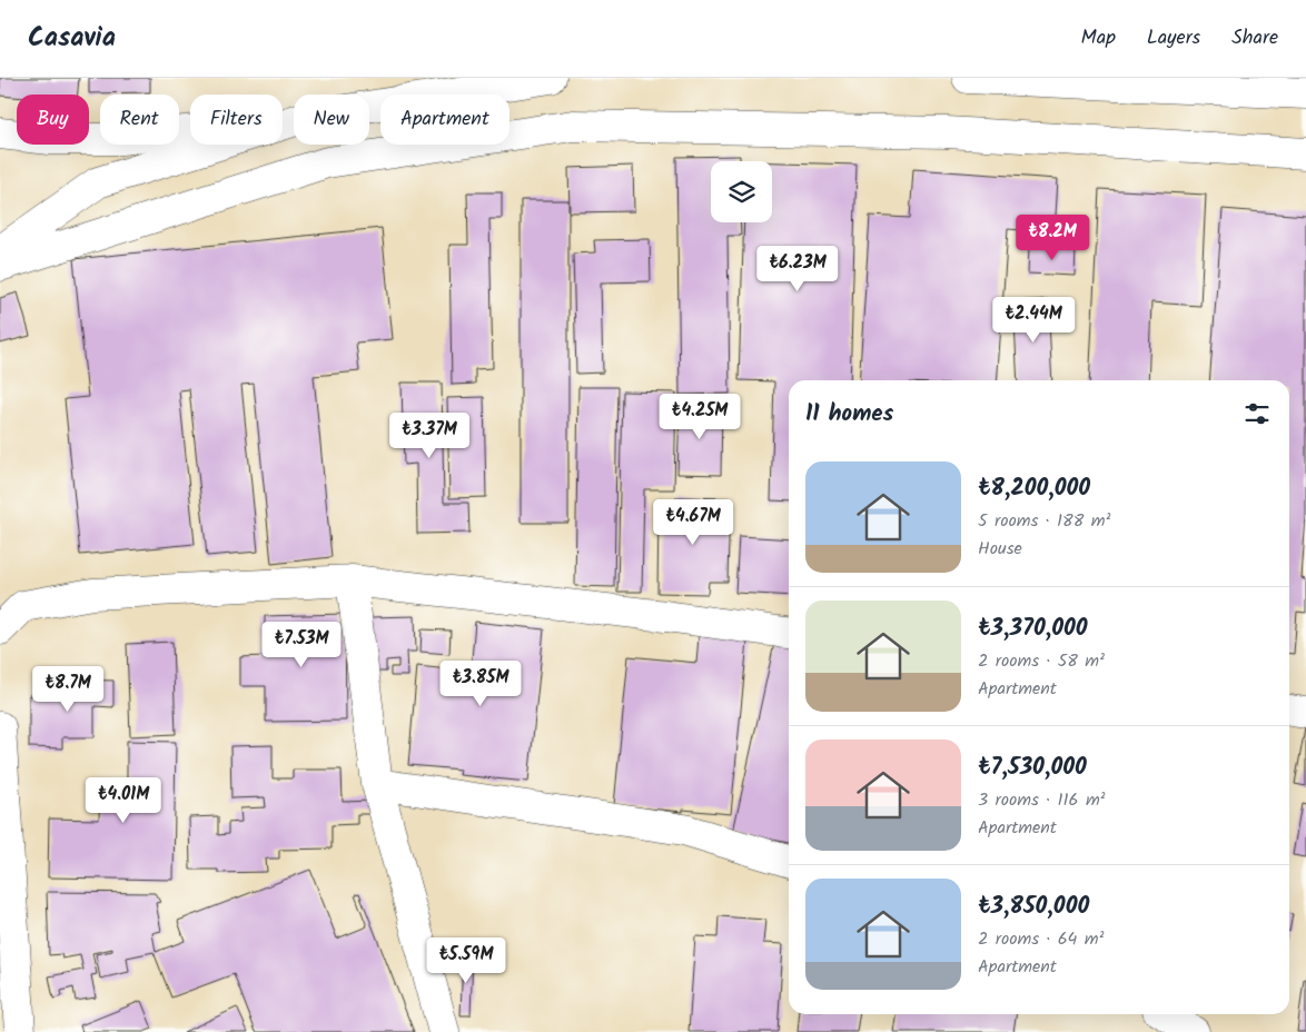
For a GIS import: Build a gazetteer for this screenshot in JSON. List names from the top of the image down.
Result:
{
  "page": {
    "header": "Casavia",
    "nav": ["Map", "Layers", "Share"],
    "chip": [
      "Buy",
      "Rent",
      "Filters",
      "New",
      "Apartment"
    ],
    "price": [
      "₺8.2M",
      "₺6.23M",
      "₺2.44M",
      "₺4.25M",
      "₺3.37M",
      "₺4.67M",
      "₺7.53M",
      "₺3.85M",
      "₺8.7M",
      "₺4.01M",
      "₺5.59M"
    ],
    "heading": "11 homes",
    "list": [
      {
        "name": "₺8,200,000",
        "note": "5 rooms · 188 m² · House"
      },
      {
        "name": "₺3,370,000",
        "note": "2 rooms · 58 m² · Apartment"
      },
      {
        "name": "₺7,530,000",
        "note": "3 rooms · 116 m² · Apartment"
      },
      {
        "name": "₺3,850,000",
        "note": "2 rooms · 64 m² · Apartment"
      }
    ]
  }
}
